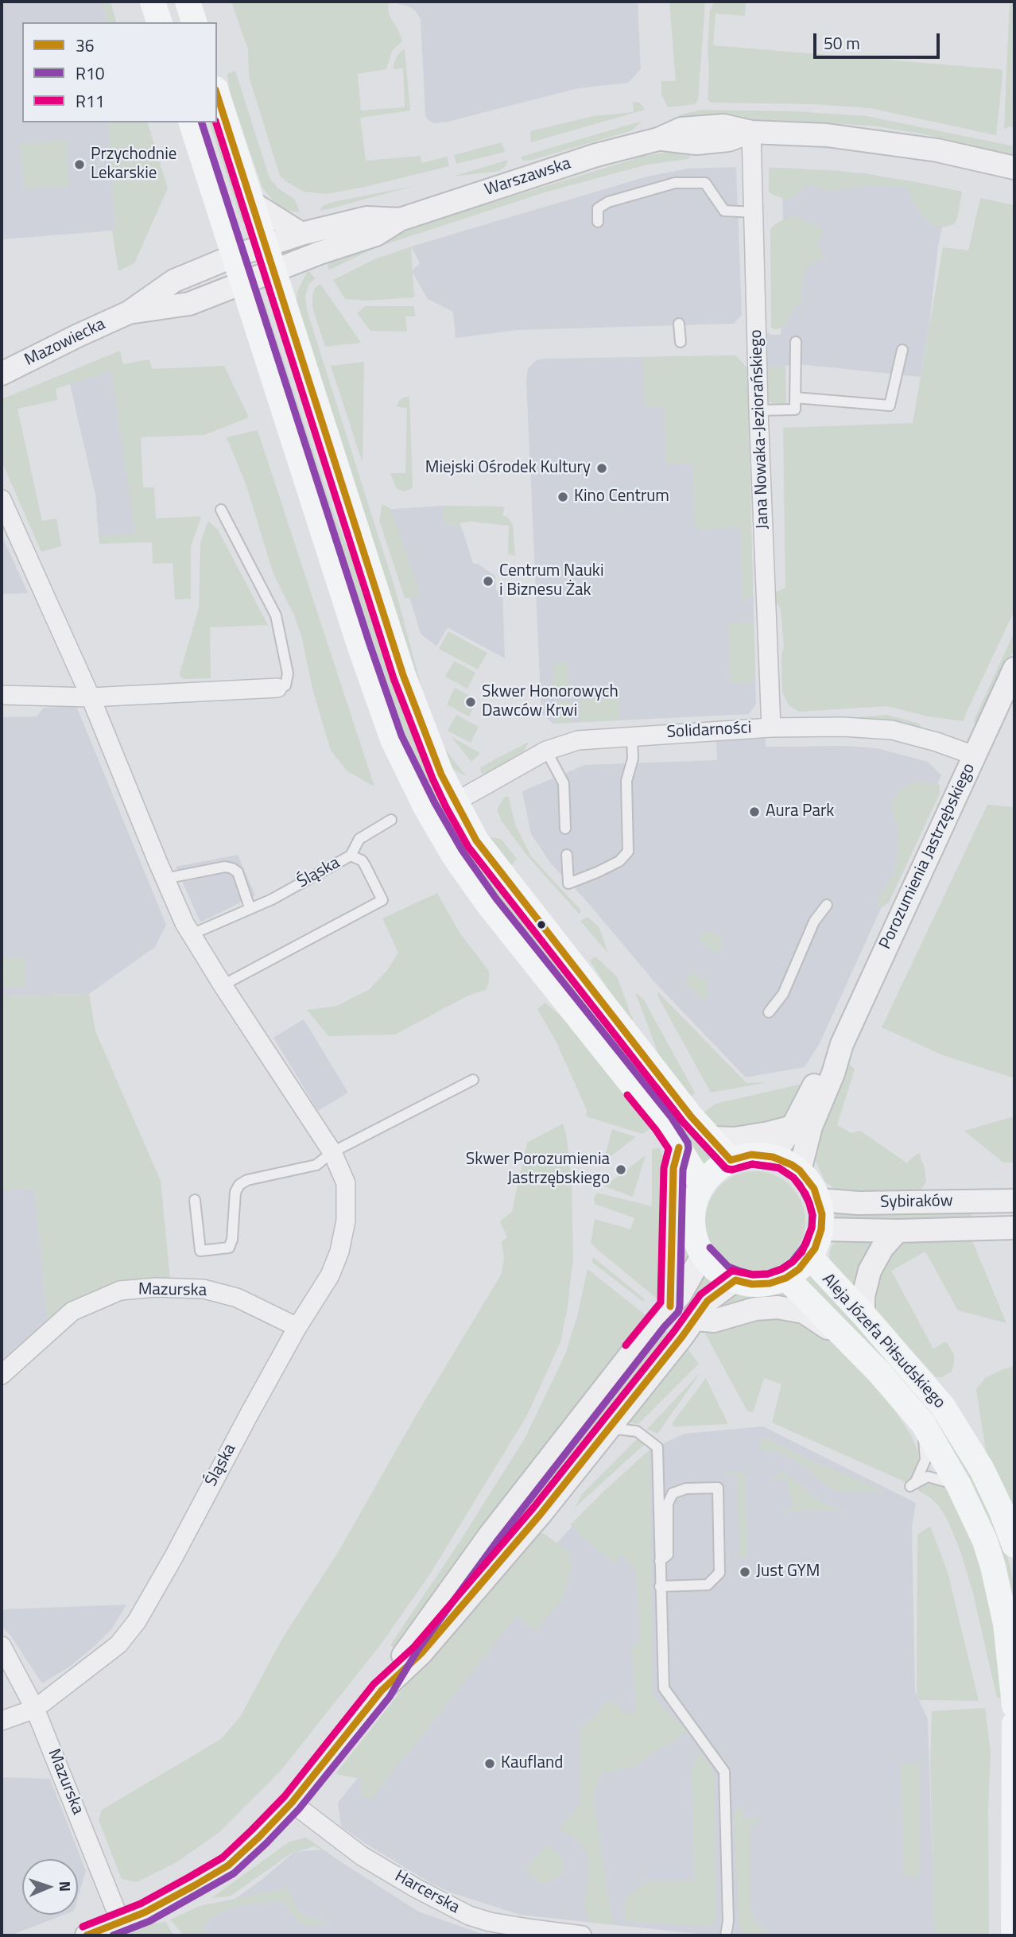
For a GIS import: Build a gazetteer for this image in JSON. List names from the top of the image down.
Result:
{
  "streets": {
    "main road": ["Aleja Józefa Piłsudskiego"],
    "street": [
      "Warszawska",
      "Mazowiecka",
      "Jana Nowaka-Jeziorańskiego",
      "Solidarności",
      "Porozumienia Jastrzębskiego",
      "Śląska",
      "Sybiraków",
      "Mazurska",
      "Harcerska"
    ]
  },
  "crossings": [
    ["Warszawska", "Mazowiecka"],
    ["Warszawska", "Jana Nowaka-Jeziorańskiego"],
    ["Jana Nowaka-Jeziorańskiego", "Solidarności"],
    ["Solidarności", "Porozumienia Jastrzębskiego"],
    ["Porozumienia Jastrzębskiego", "Sybiraków"],
    ["Porozumienia Jastrzębskiego", "Aleja Józefa Piłsudskiego"],
    ["Śląska", "Mazurska"],
    ["Sybiraków", "Aleja Józefa Piłsudskiego"]
  ],
  "places": [
    "Przychodnie Lekarskie",
    "Miejski Ośrodek Kultury",
    "Kino Centrum",
    "Centrum Nauki i Biznesu Żak",
    "Skwer Honorowych Dawców Krwi",
    "Aura Park",
    "Skwer Porozumienia Jastrzębskiego",
    "Just GYM",
    "Kaufland"
  ],
  "lines": ["transit line 36", "transit line R10", "transit line R11"],
  "legend": ["36", "R10", "R11"],
  "scale_bar": "50 m",
  "north": "right"
}
